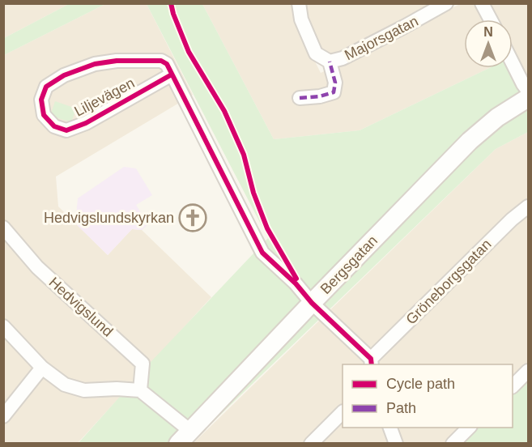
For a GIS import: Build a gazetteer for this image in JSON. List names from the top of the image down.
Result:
{
  "streets": {
    "street": [
      "Majorsgatan",
      "Liljevägen",
      "Bergsgatan",
      "Gröneborgsgatan",
      "Hedvigslund"
    ]
  },
  "crossings": [
    ["Liljevägen", "Bergsgatan"],
    ["Liljevägen", "Gröneborgsgatan"]
  ],
  "places": {
    "church": ["Hedvigslundskyrkan"]
  },
  "legend": ["Cycle path", "Path"],
  "north": "top"
}
